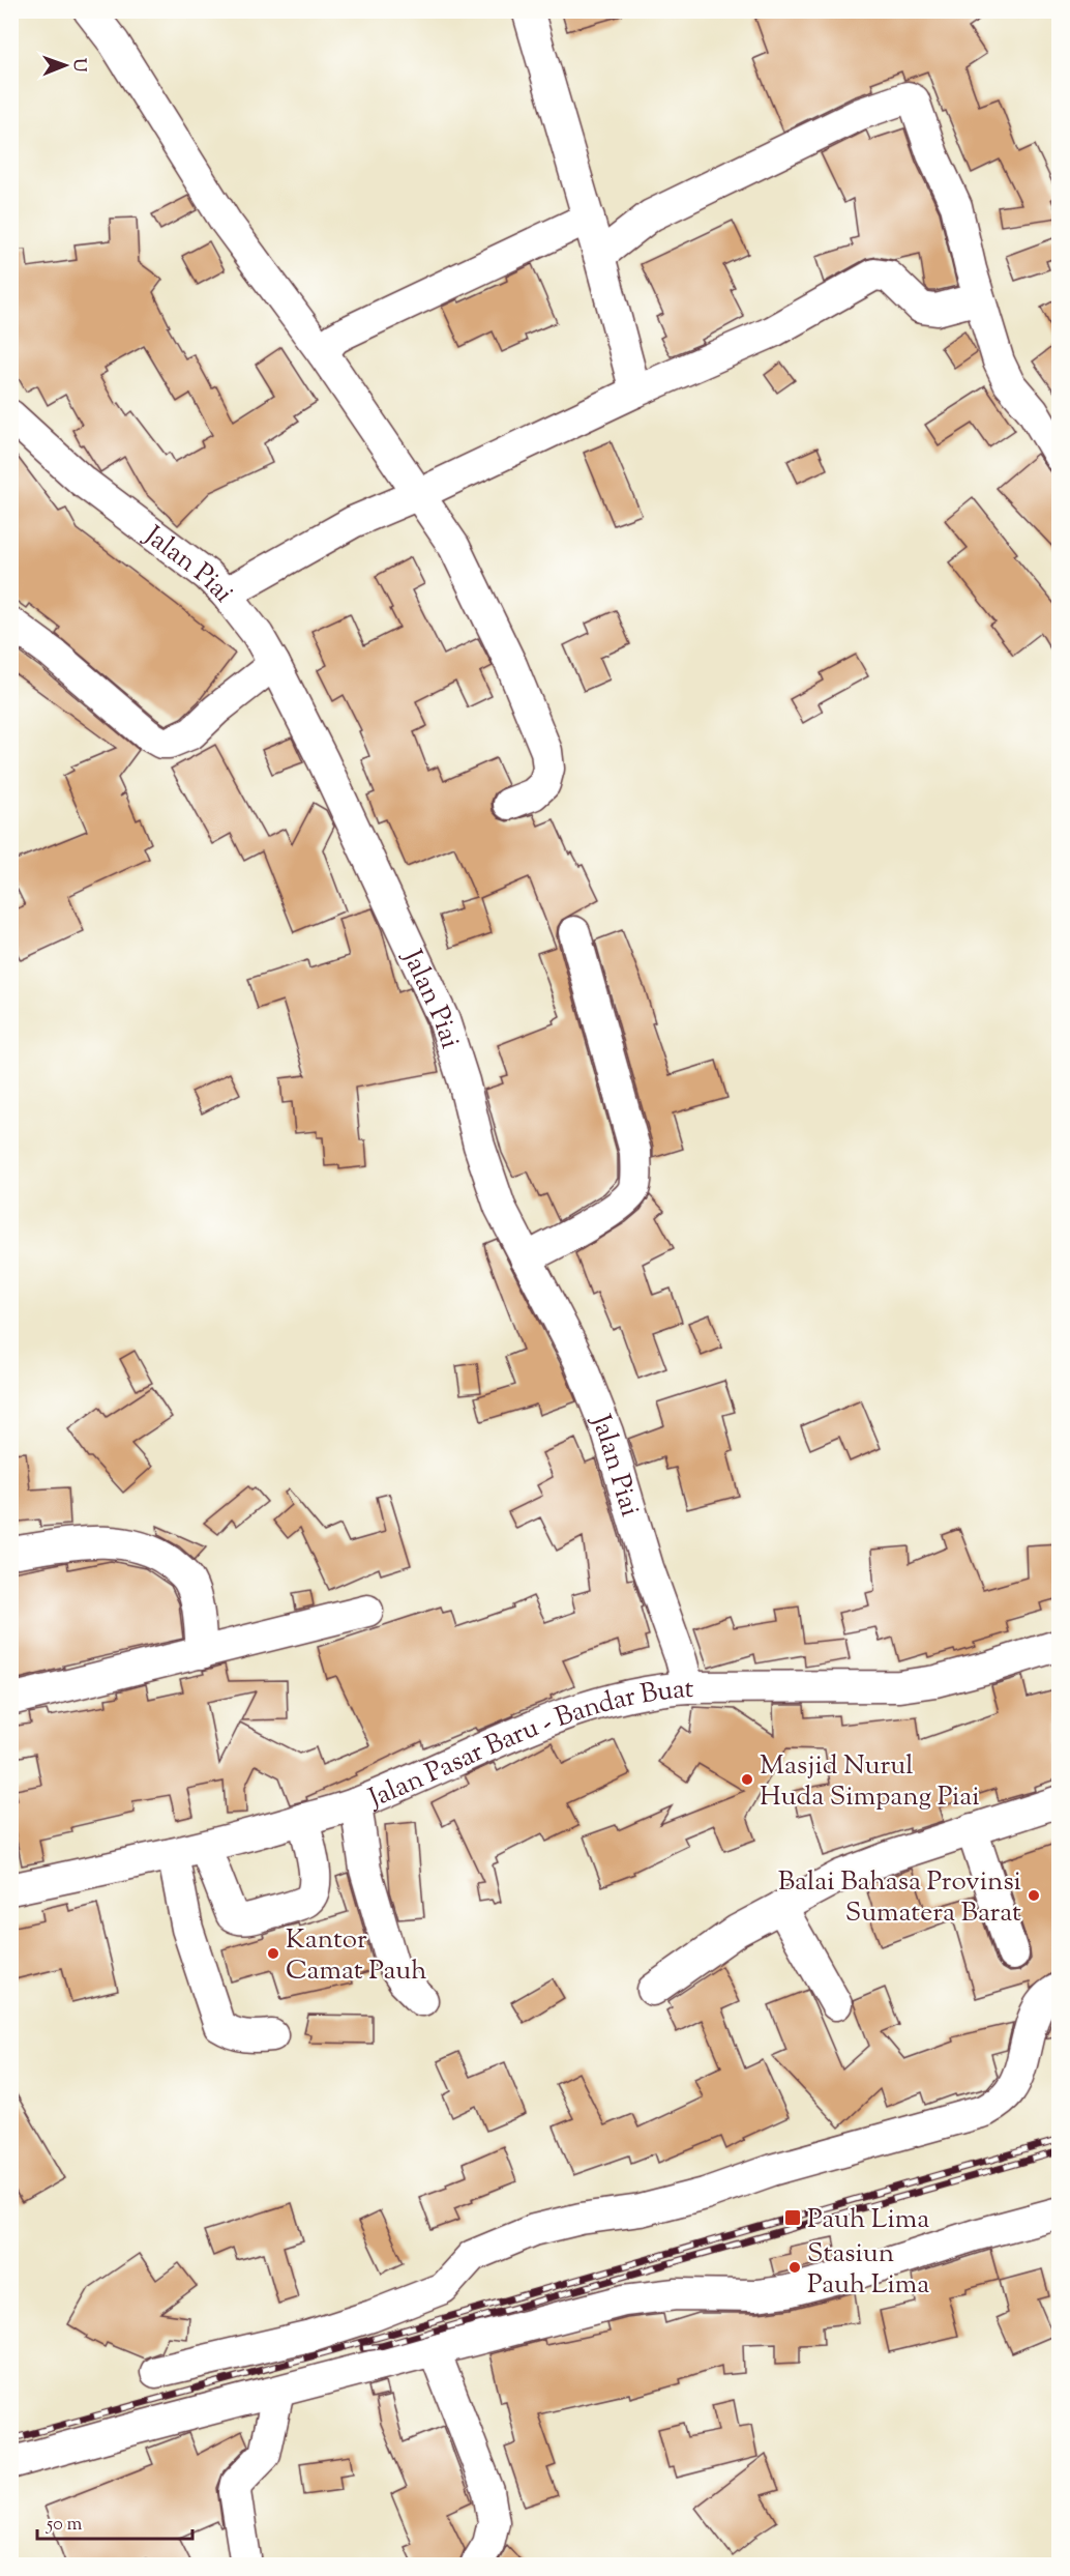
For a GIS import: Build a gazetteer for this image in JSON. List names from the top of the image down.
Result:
{
  "streets": {
    "street": ["Jalan Piai", "Jalan Pasar Baru - Bandar Buat"]
  },
  "crossings": [
    ["Jalan Piai", "Jalan Pasar Baru - Bandar Buat"]
  ],
  "places": {
    "other": [
      "Masjid Nurul Huda Simpang Piai",
      "Balai Bahasa Provinsi Sumatera Barat",
      "Kantor Camat Pauh",
      "Stasiun Pauh Lima"
    ],
    "transit": ["Pauh Lima"]
  },
  "scale_bar": "50 m",
  "north": "right"
}
